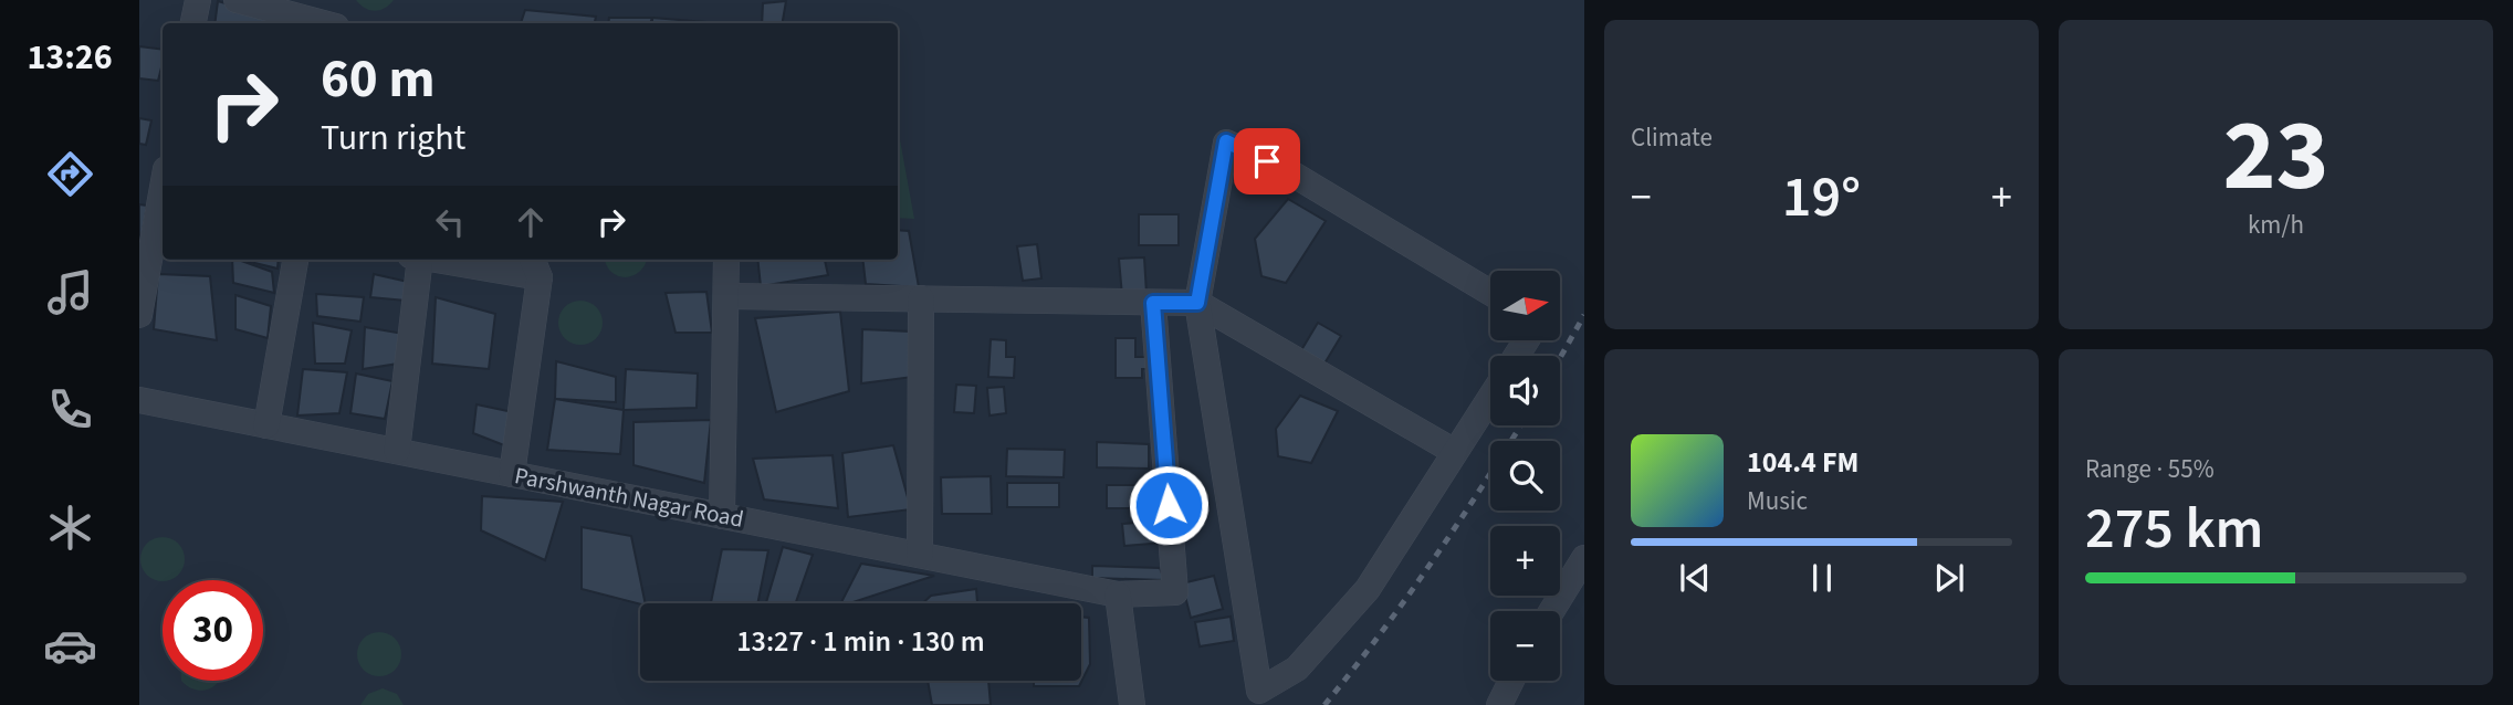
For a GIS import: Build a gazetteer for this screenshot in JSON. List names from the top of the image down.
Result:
{
  "streets": {
    "street": ["Parshwanth Nagar Road"]
  },
  "north": "right",
  "page": {
    "tabs": "13:26",
    "tile": [
      "Climate",
      ["23", "km/h"],
      ["Range · 55%", "275 km"]
    ],
    "turn": ["60 m", "Turn right"],
    "heat": ["−", "19°", "+"],
    "map_buttons": ["+", "−"],
    "song": ["104.4 FM", "Music"],
    "limit": "30",
    "trip": "13:27 · 1 min · 130 m"
  }
}
